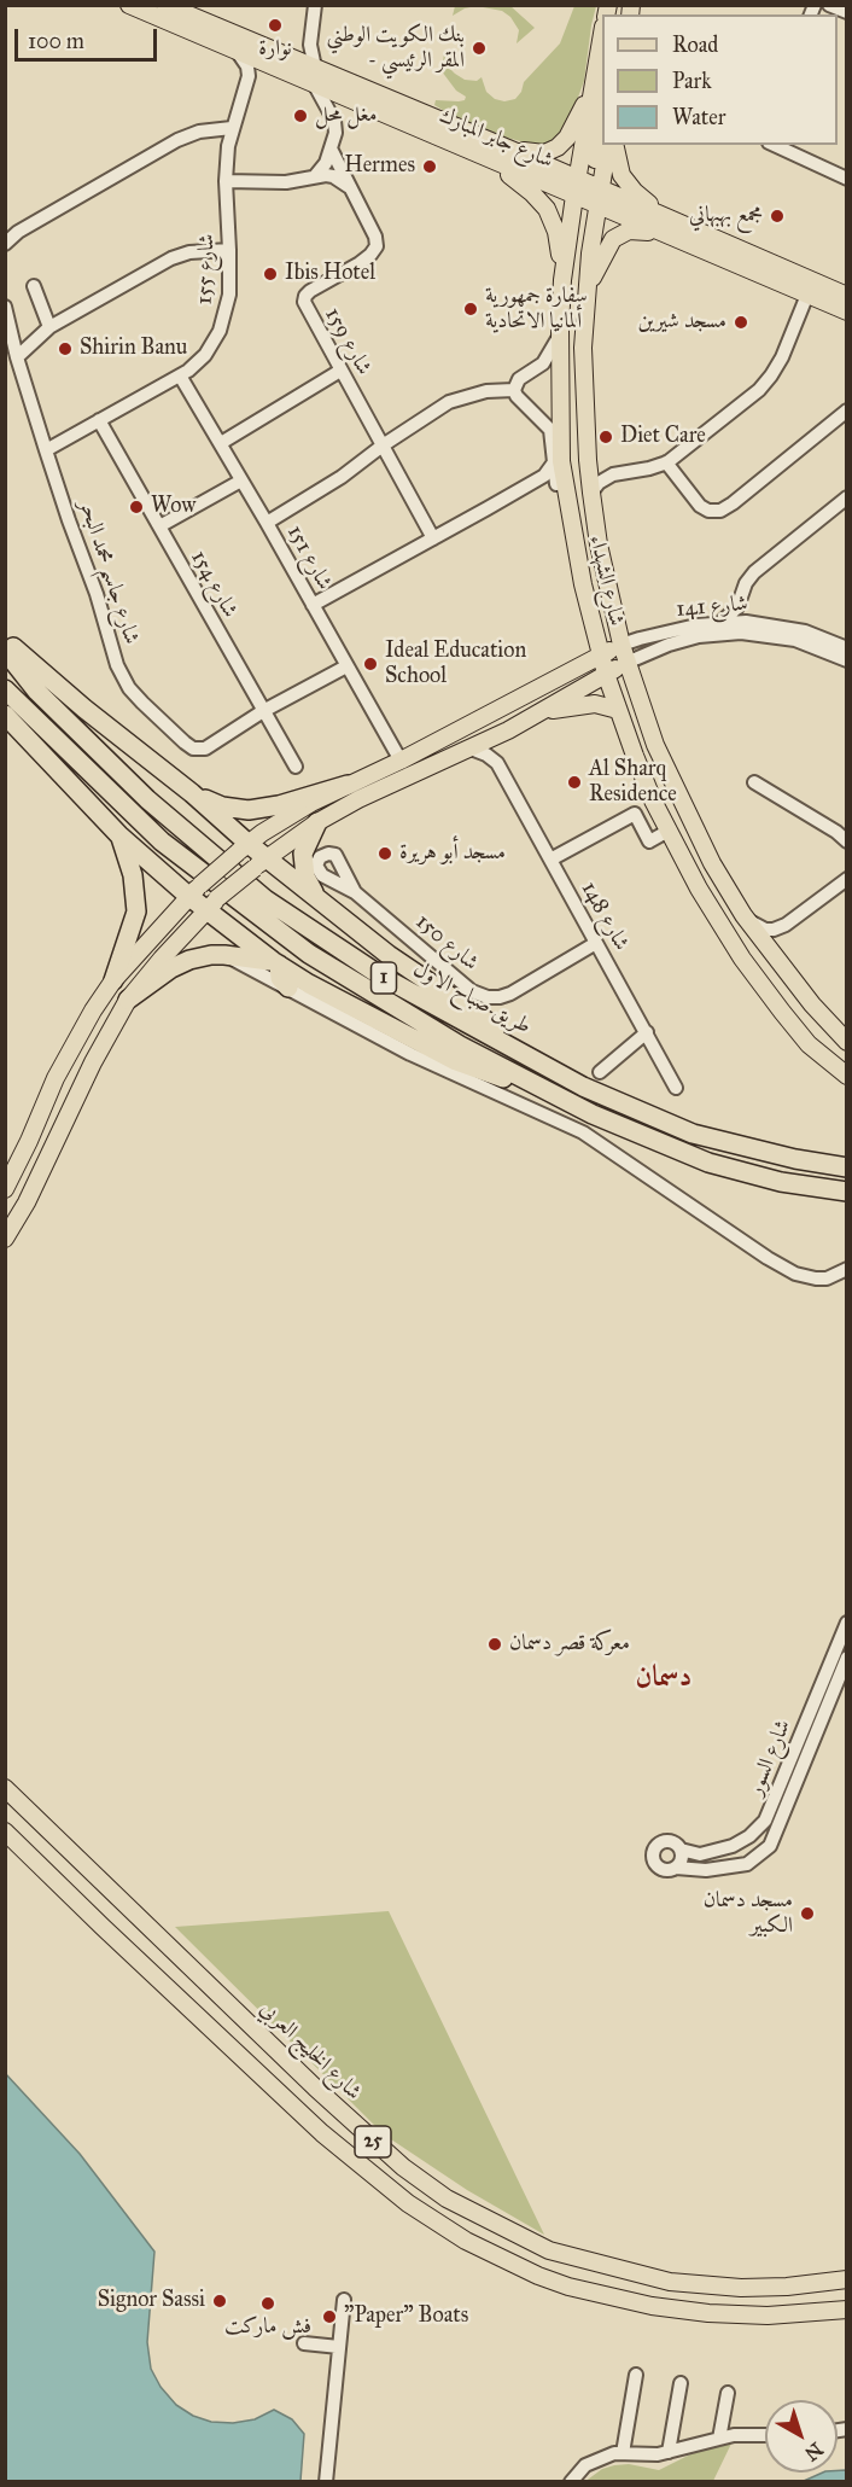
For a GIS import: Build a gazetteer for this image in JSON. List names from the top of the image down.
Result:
{
  "streets": {
    "highway": ["1", "طريق صباح الاول"],
    "main road": [
      "شارع جابر المبارك",
      "شارع الشهداء",
      "شارع الخليج العربي",
      "25"
    ],
    "street": [
      "شارع 155",
      "شارع 159",
      "شارع 151",
      "شارع جاسم محمد البحر",
      "شارع 154",
      "شارع 141",
      "شارع 148",
      "شارع 150",
      "شارع السور"
    ]
  },
  "crossings": [
    ["شارع جابر المبارك", "شارع 155"],
    ["شارع جابر المبارك", "شارع 159"],
    ["شارع جابر المبارك", "شارع الشهداء"],
    ["شارع 155", "شارع 159"],
    ["شارع 155", "شارع 151"],
    ["شارع 155", "شارع جاسم محمد البحر"],
    ["شارع 155", "شارع 154"],
    ["شارع جاسم محمد البحر", "شارع 154"],
    ["شارع الشهداء", "شارع 141"],
    ["شارع 148", "شارع 150"]
  ],
  "districts": ["دسمان"],
  "places": [
    "نوارة",
    "بنك الكويت الوطني - المقر الرئيسي",
    "مغل محل",
    "Hermes",
    "مجمع بهبهاني",
    "Ibis Hotel",
    "سفارة جمهورية ألمانيا الاتحادية",
    "مسجد شيرين",
    "Shirin Banu",
    "Diet Care",
    "Wow",
    "Ideal Education School",
    "Al Sharq Residence",
    "مسجد أبو هريرة",
    "معركة قصر دسمان",
    "مسجد دسمان الكبير",
    "Signor Sassi",
    "فش ماركت",
    "\"Paper\" Boats"
  ],
  "legend": ["Road", "Park", "Water"],
  "scale_bar": "100 m",
  "north": "bottom right"
}
